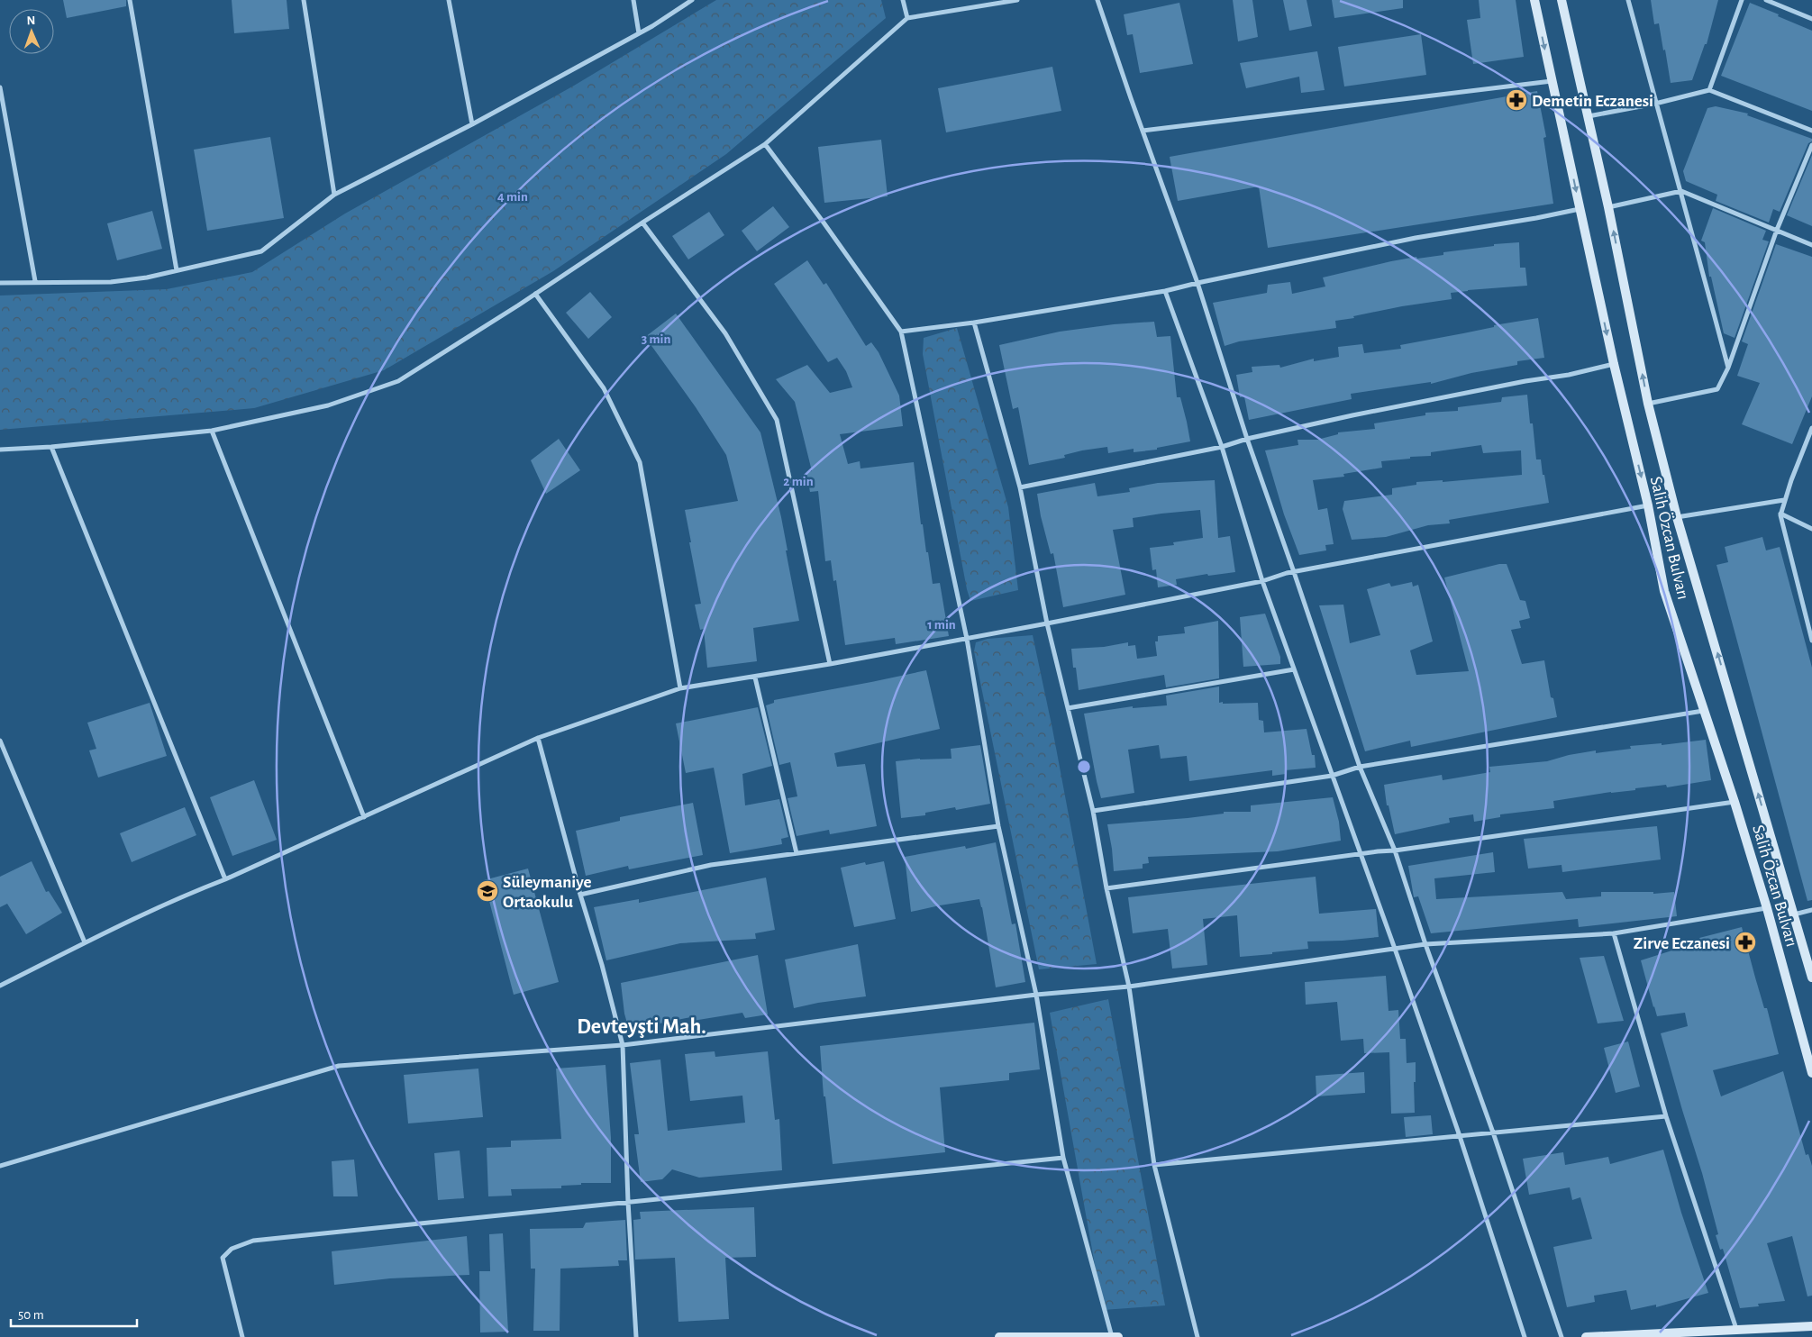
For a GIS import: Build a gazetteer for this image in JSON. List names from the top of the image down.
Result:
{
  "streets": {
    "main road": ["Salih Özcan Bulvarı"]
  },
  "districts": ["Devteyşti Mah."],
  "places": {
    "pharmacy": ["Demetin Eczanesi", "Zirve Eczanesi"],
    "school or university": ["Süleymaniye Ortaokulu"]
  },
  "scale_bar": "50 m",
  "north": "top",
  "rings": [
    "4 min",
    "3 min",
    "2 min",
    "1 min"
  ]
}
